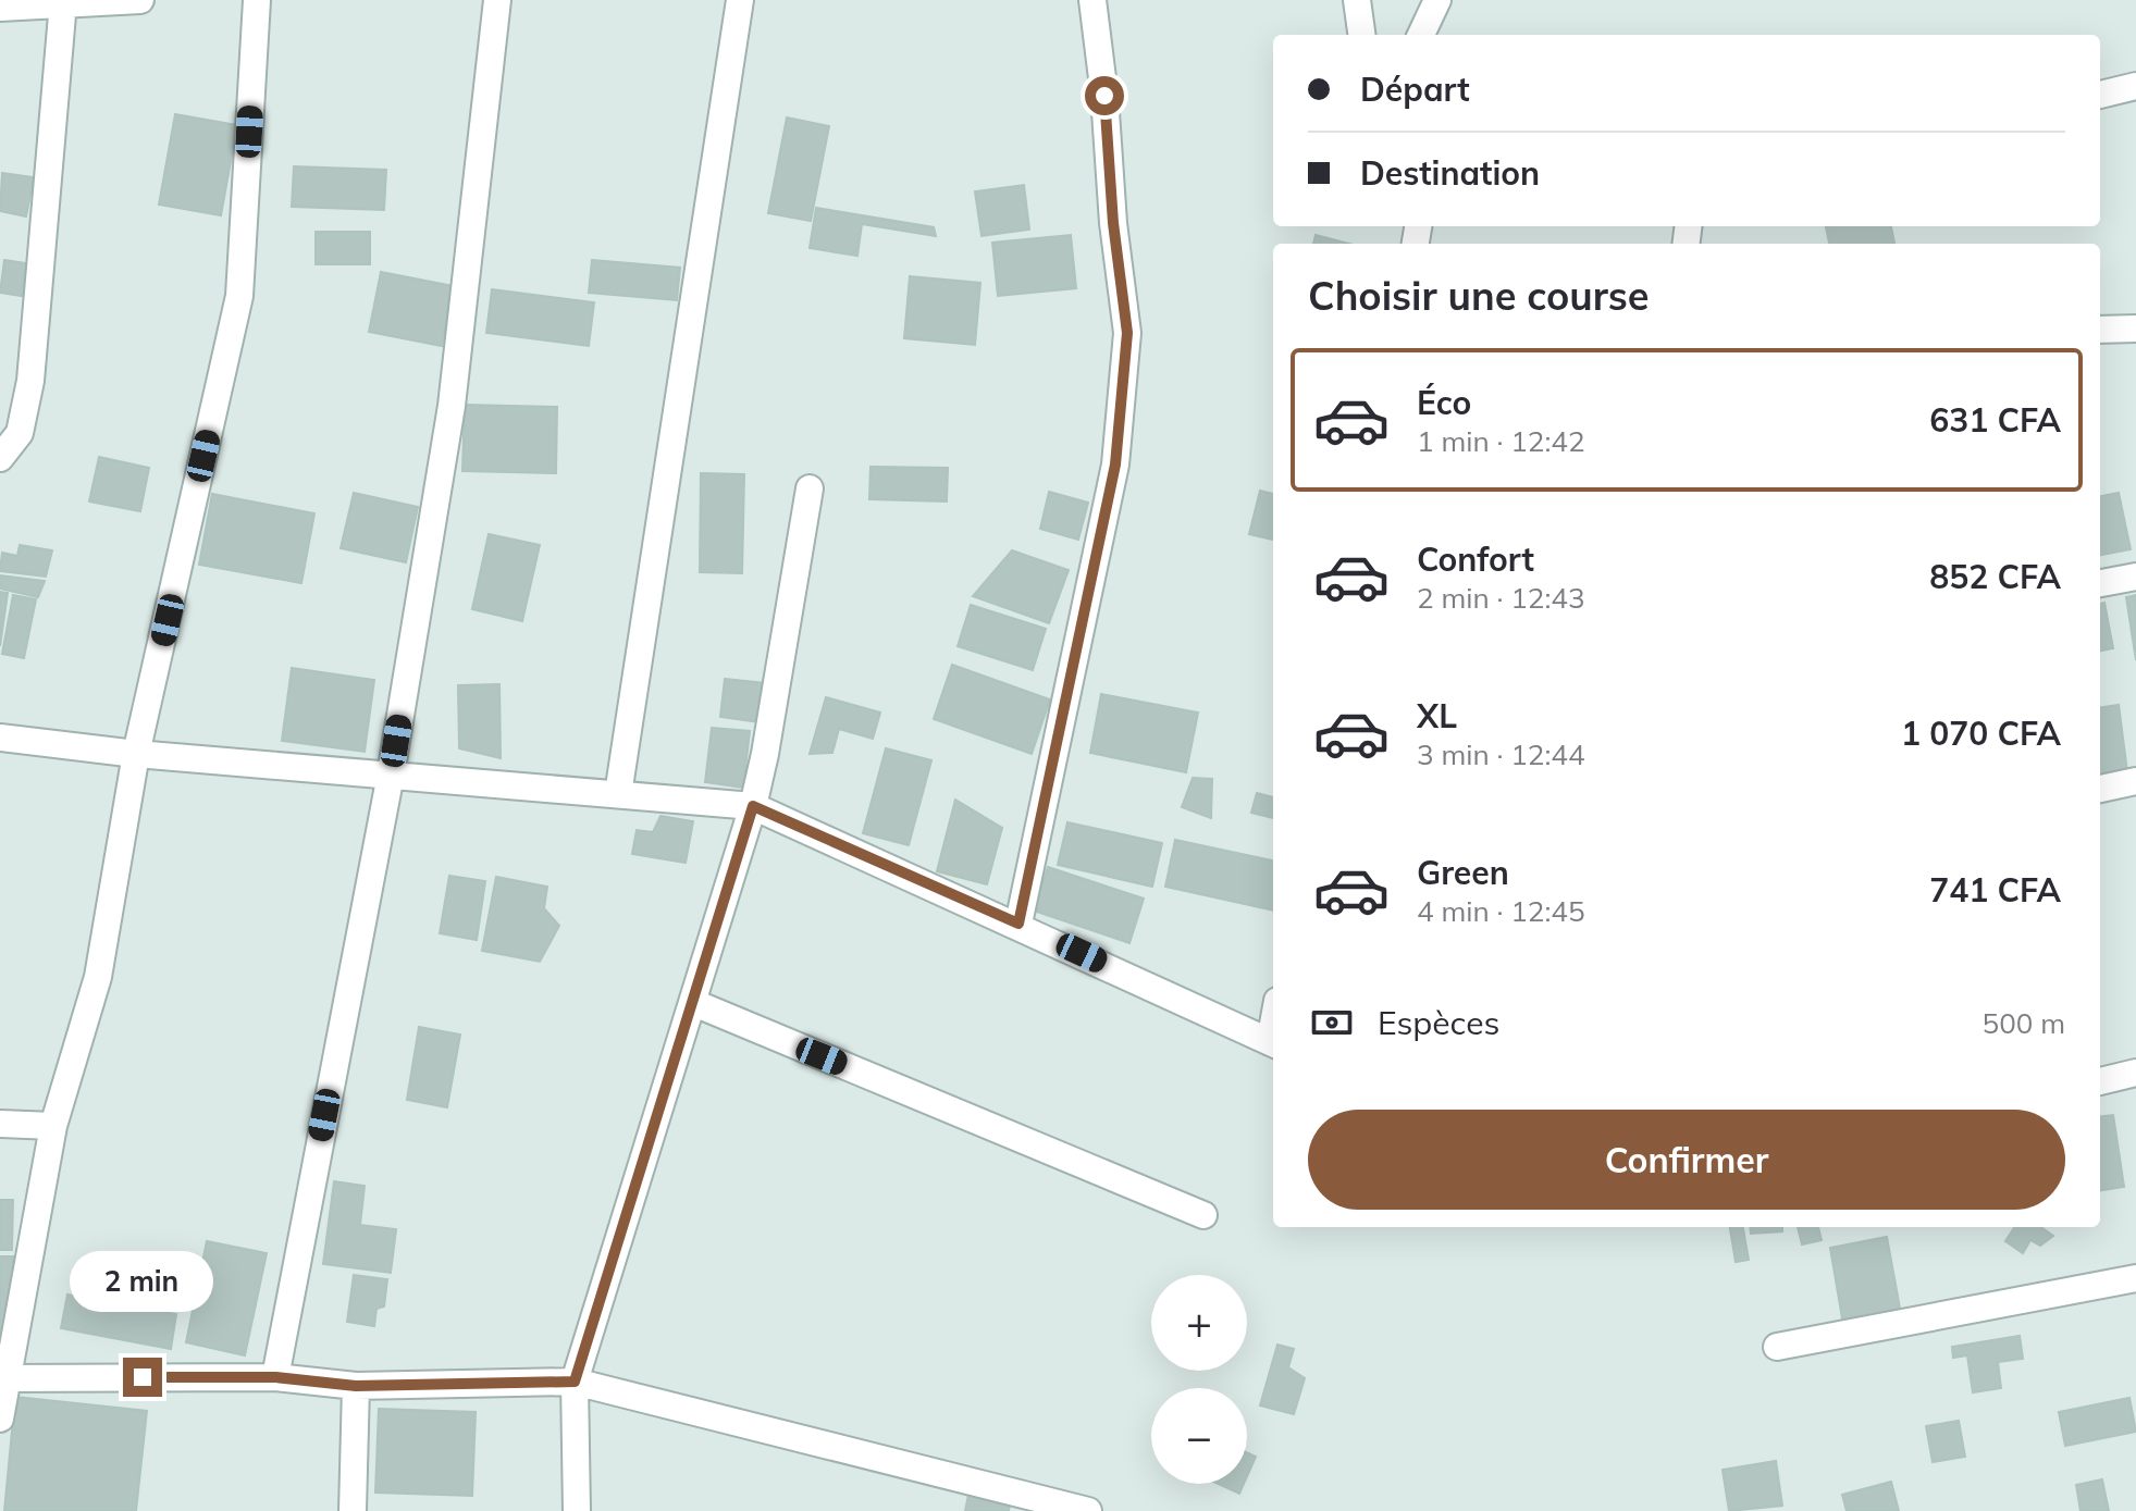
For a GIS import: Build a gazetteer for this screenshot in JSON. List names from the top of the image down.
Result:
{
  "page": {
    "banner": ["Départ", "Destination"],
    "heading": "Choisir une course",
    "list": [
      {
        "name": "Éco",
        "note": "1 min · 12:42",
        "value": "631 CFA"
      },
      {
        "name": "Confort",
        "note": "2 min · 12:43",
        "value": "852 CFA"
      },
      {
        "name": "XL",
        "note": "3 min · 12:44",
        "value": "1 070 CFA"
      },
      {
        "name": "Green",
        "note": "4 min · 12:45",
        "value": "741 CFA"
      }
    ],
    "pay": ["Espèces", "500 m"],
    "buttons": "Confirmer",
    "bubble": "2 min",
    "map_buttons": ["+", "−"]
  }
}
